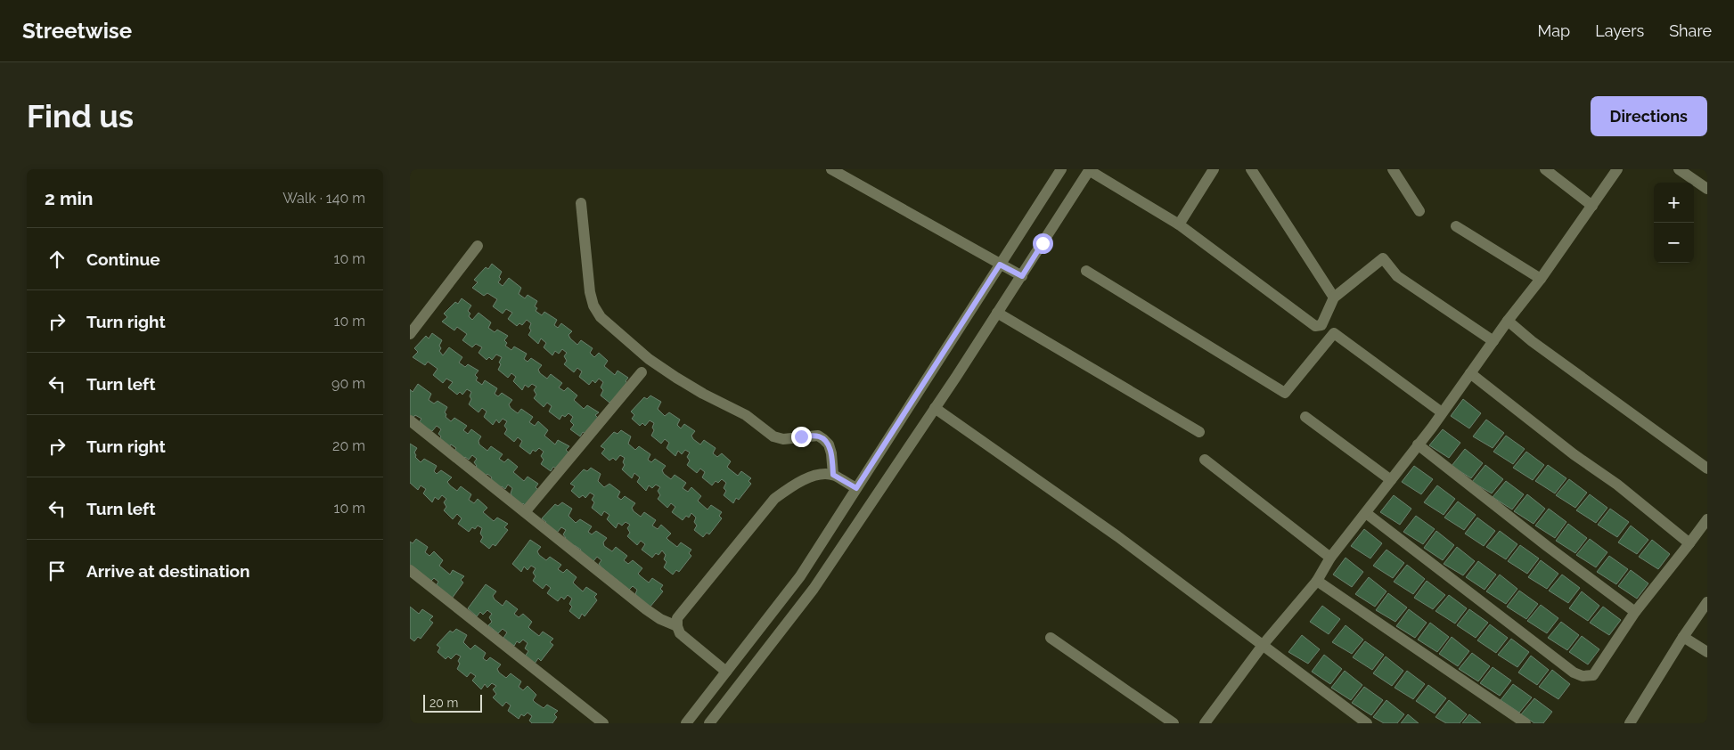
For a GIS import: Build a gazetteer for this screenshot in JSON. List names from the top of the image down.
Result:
{
  "scale_bar": "20 m",
  "page": {
    "header": "Streetwise",
    "nav": ["Map", "Layers", "Share"],
    "buttons": "Directions",
    "title": "Find us",
    "heading": ["2 min", "Walk · 140 m"],
    "map_buttons": ["+", "−"],
    "list": [
      ["Continue", "10 m"],
      ["Turn right", "10 m"],
      ["Turn left", "90 m"],
      ["Turn right", "20 m"],
      ["Turn left", "10 m"],
      "Arrive at destination"
    ],
    "scale": "20 m"
  }
}
